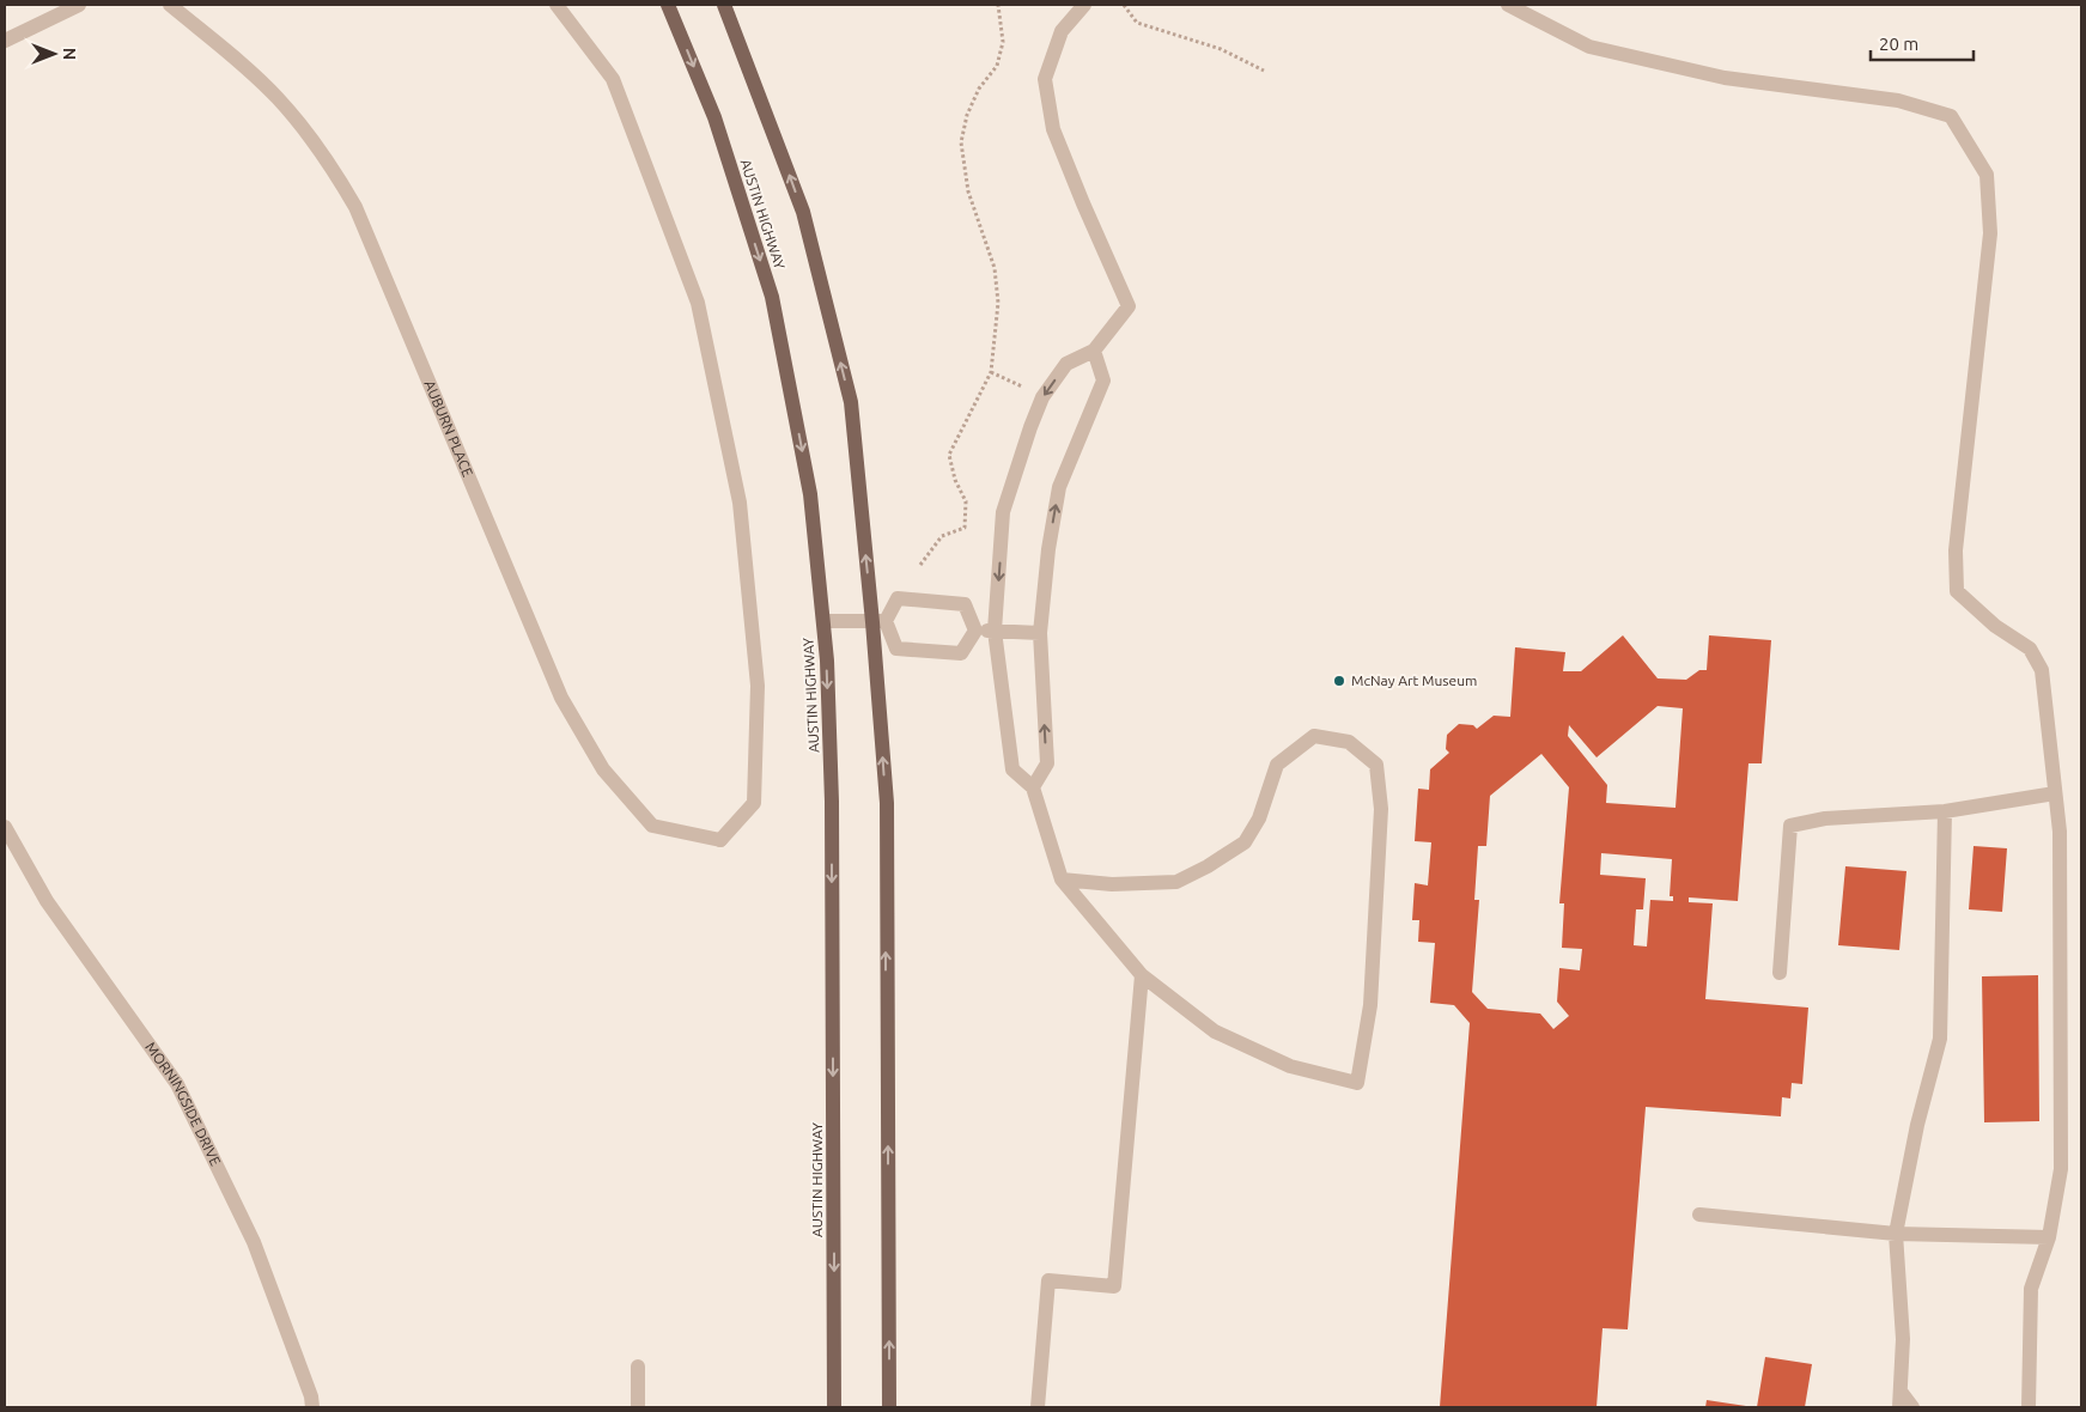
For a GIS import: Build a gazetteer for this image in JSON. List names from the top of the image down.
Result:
{
  "streets": {
    "main road": ["AUSTIN HIGHWAY"],
    "street": ["AUBURN PLACE", "MORNINGSIDE DRIVE"]
  },
  "places": ["McNay Art Museum"],
  "scale_bar": "20 m",
  "north": "right"
}
